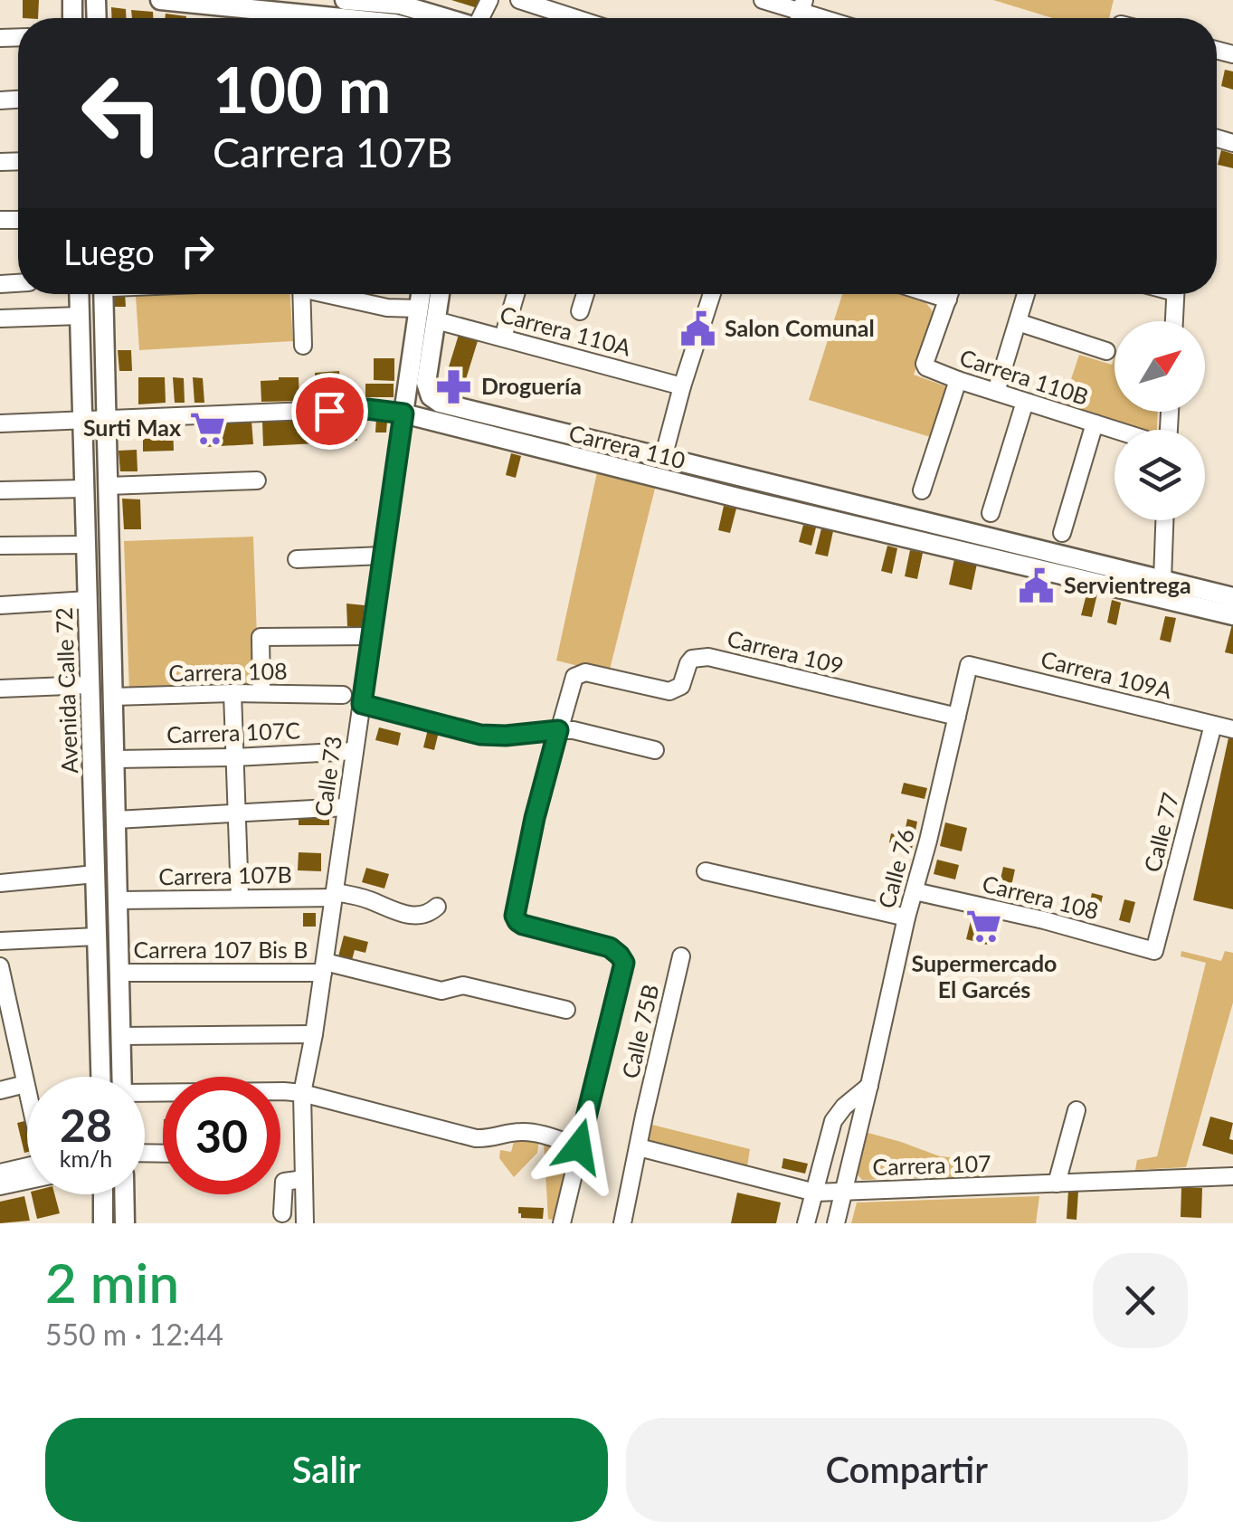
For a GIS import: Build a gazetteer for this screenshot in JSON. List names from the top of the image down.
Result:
{
  "streets": {
    "main road": ["Carrera 110", "Avenida Calle 72", "Calle 73"],
    "street": [
      "Carrera 110A",
      "Carrera 110B",
      "Carrera 109",
      "Carrera 108",
      "Carrera 109A",
      "Carrera 107C",
      "Calle 77",
      "Calle 76",
      "Carrera 107B",
      "Carrera 107 Bis B",
      "Calle 75B",
      "Carrera 107"
    ]
  },
  "crossings": [
    ["Carrera 110A", "Carrera 110"],
    ["Carrera 110", "Avenida Calle 72"],
    ["Carrera 110", "Calle 73"],
    ["Carrera 109", "Calle 76"],
    ["Carrera 108", "Avenida Calle 72"],
    ["Carrera 108", "Calle 77"],
    ["Carrera 108", "Calle 76"],
    ["Carrera 109A", "Calle 77"],
    ["Carrera 109A", "Calle 76"],
    ["Avenida Calle 72", "Carrera 107C"],
    ["Avenida Calle 72", "Carrera 107B"],
    ["Avenida Calle 72", "Carrera 107 Bis B"],
    ["Carrera 107C", "Calle 73"],
    ["Calle 73", "Carrera 107B"],
    ["Calle 73", "Carrera 107 Bis B"],
    ["Calle 76", "Carrera 107"],
    ["Calle 75B", "Carrera 107"]
  ],
  "places": {
    "public building": ["Salon Comunal", "Servientrega"],
    "pharmacy": ["Droguería"],
    "supermarket": ["Surti Max", "Supermercado El Garcés"]
  },
  "north": "top right",
  "page": {
    "turn": ["100 m", "Carrera 107B"],
    "then": "Luego",
    "speed": "28 km/h",
    "limit": "30",
    "heading": ["2 min", "550 m · 12:44"],
    "buttons": ["Salir", "Compartir"]
  }
}
